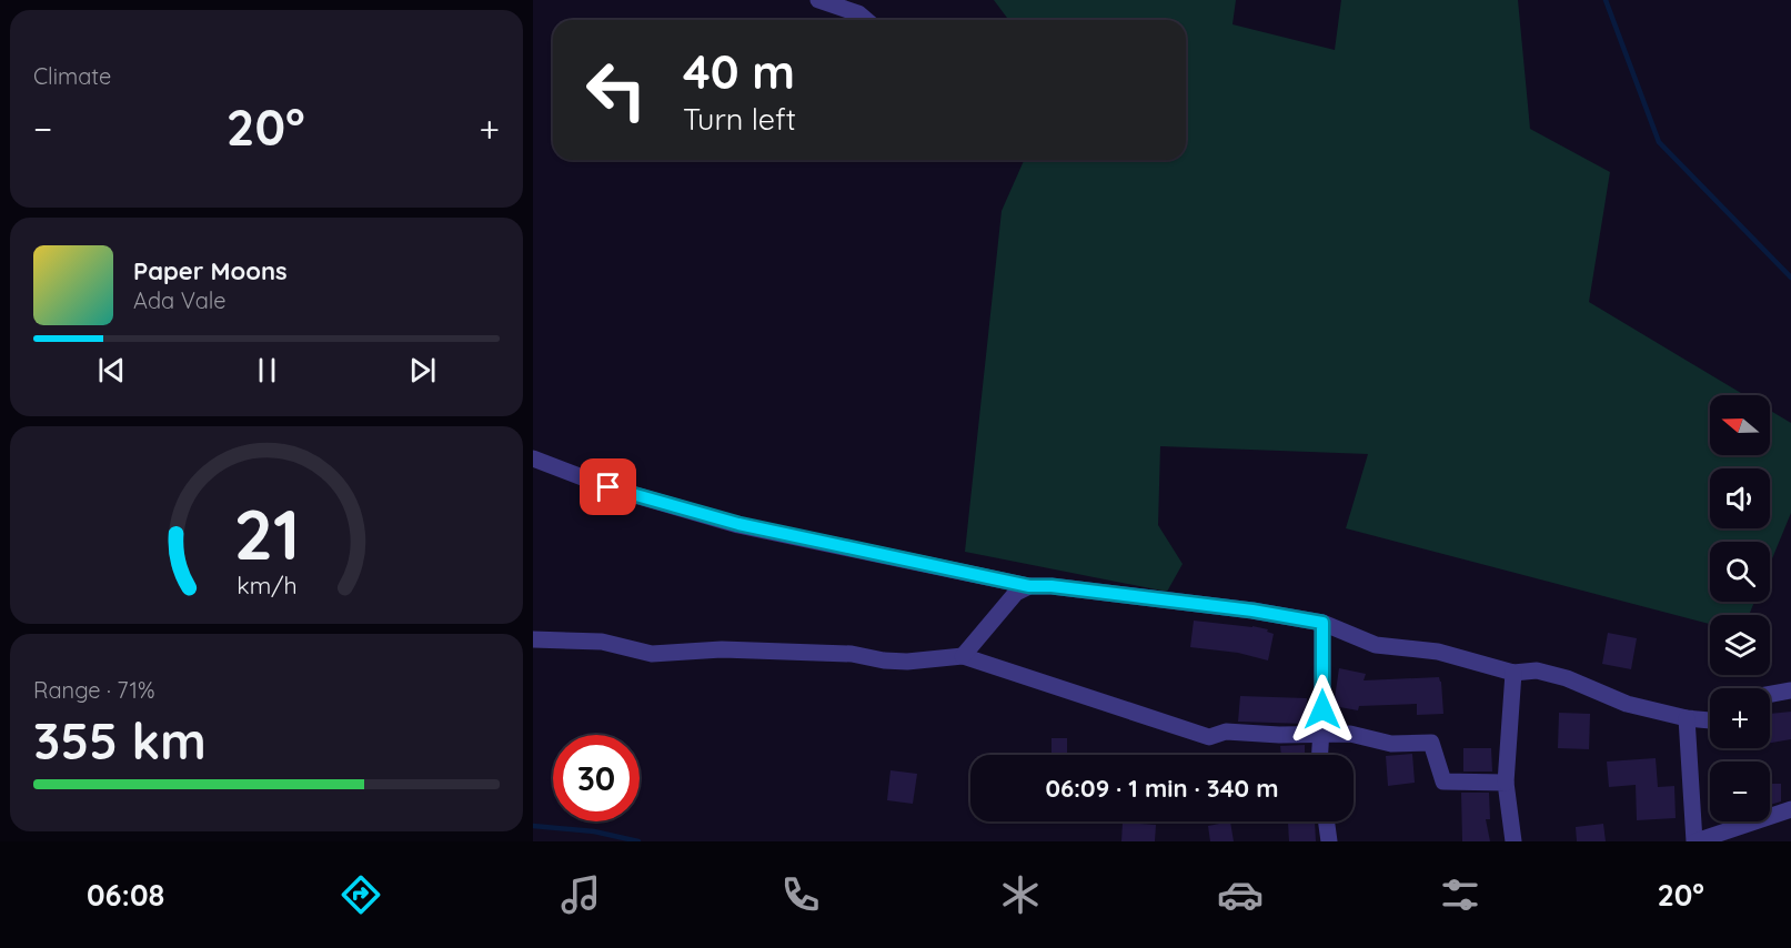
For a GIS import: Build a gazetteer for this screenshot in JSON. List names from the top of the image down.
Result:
{
  "north": "left",
  "page": {
    "tile": [
      "Climate",
      ["Range · 71%", "355 km"]
    ],
    "turn": ["40 m", "Turn left"],
    "heat": ["−", "20°", "+"],
    "song": ["Paper Moons", "Ada Vale"],
    "map_buttons": ["+", "−"],
    "limit": "30",
    "trip": "06:09 · 1 min · 340 m",
    "tabs": ["06:08", "20°"],
    "gauge": ["21", "km/h"]
  }
}
